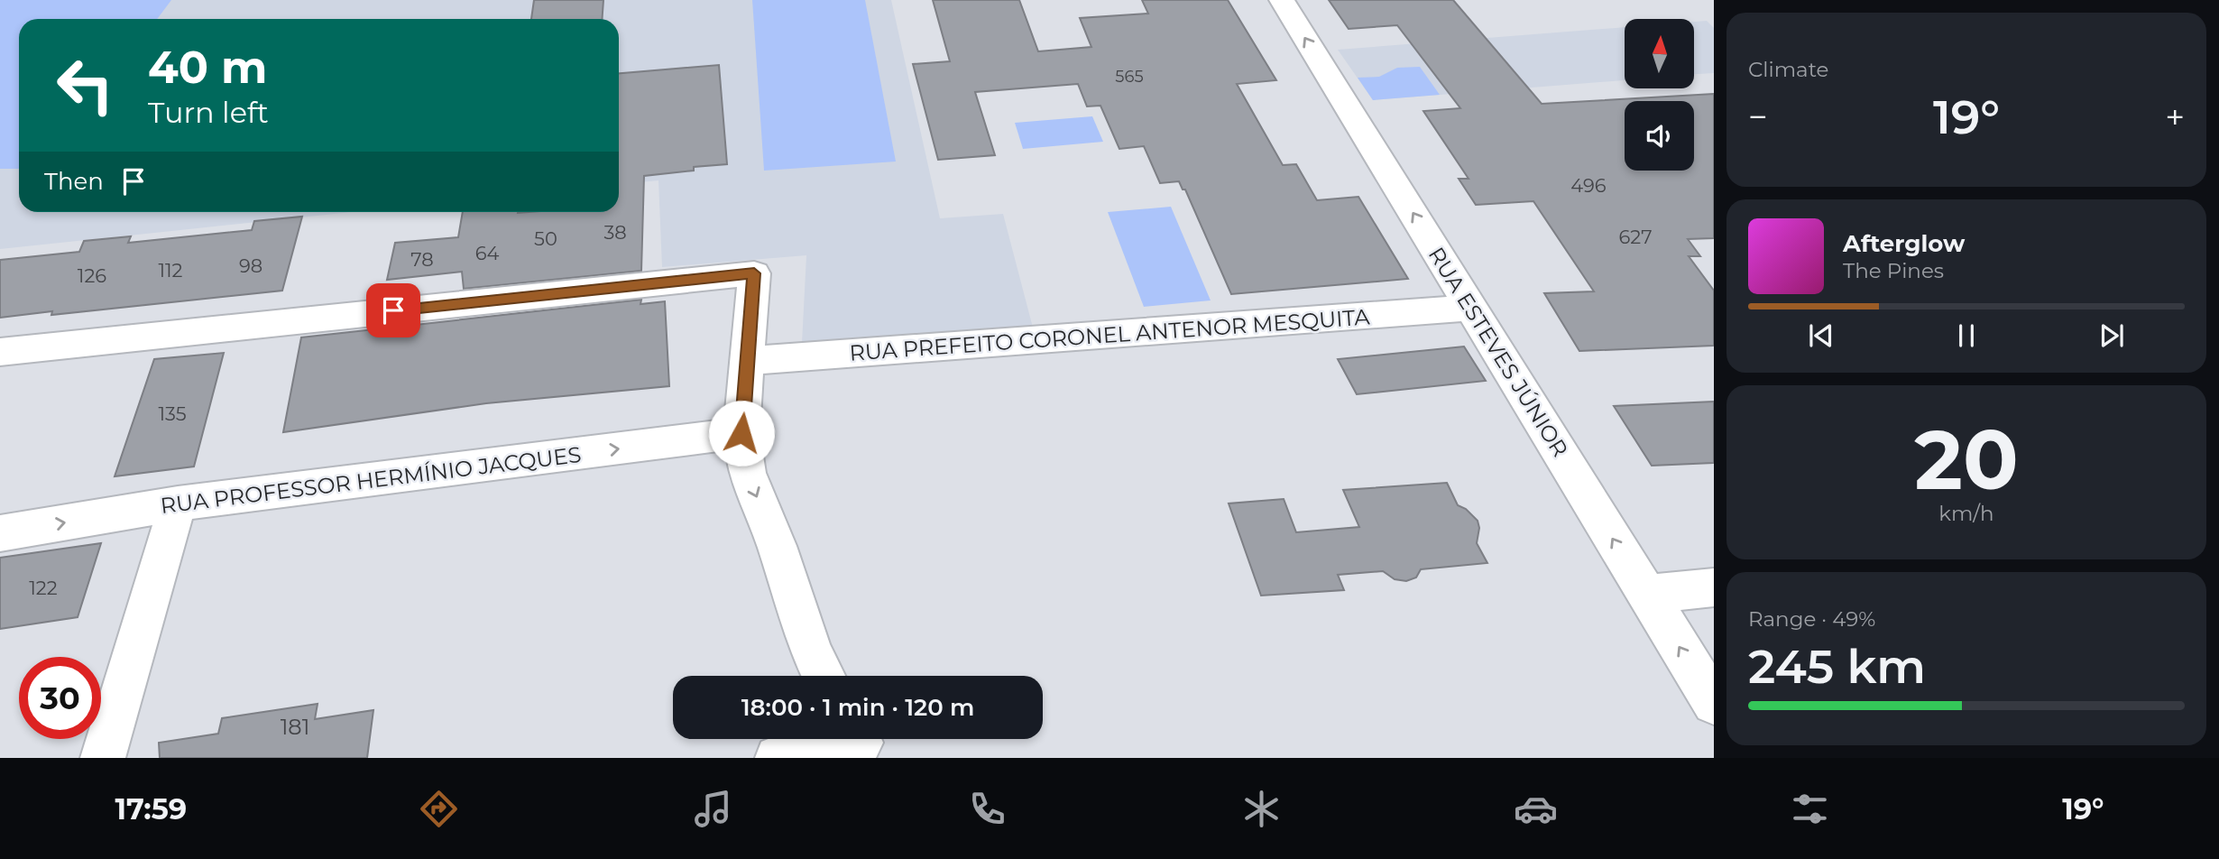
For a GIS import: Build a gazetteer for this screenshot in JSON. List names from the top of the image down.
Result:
{
  "streets": {
    "street": ["RUA PREFEITO CORONEL ANTENOR MESQUITA", "RUA ESTEVES JÚNIOR", "RUA PROFESSOR HERMÍNIO JACQUES"]
  },
  "crossings": [
    ["RUA PREFEITO CORONEL ANTENOR MESQUITA", "RUA ESTEVES JÚNIOR"]
  ],
  "one_way": ["RUA ESTEVES JÚNIOR", "RUA PROFESSOR HERMÍNIO JACQUES"],
  "house_numbers": [
    "565",
    "496",
    "38",
    "627",
    "50",
    "64",
    "78",
    "98",
    "112",
    "126",
    "135",
    "122",
    "181"
  ],
  "north": "top",
  "page": {
    "tile": [
      "Climate",
      ["20", "km/h"],
      ["Range · 49%", "245 km"]
    ],
    "turn": ["40 m", "Turn left"],
    "heat": ["−", "19°", "+"],
    "then": "Then",
    "song": ["Afterglow", "The Pines"],
    "limit": "30",
    "trip": "18:00 · 1 min · 120 m",
    "tabs": ["17:59", "19°"]
  }
}
